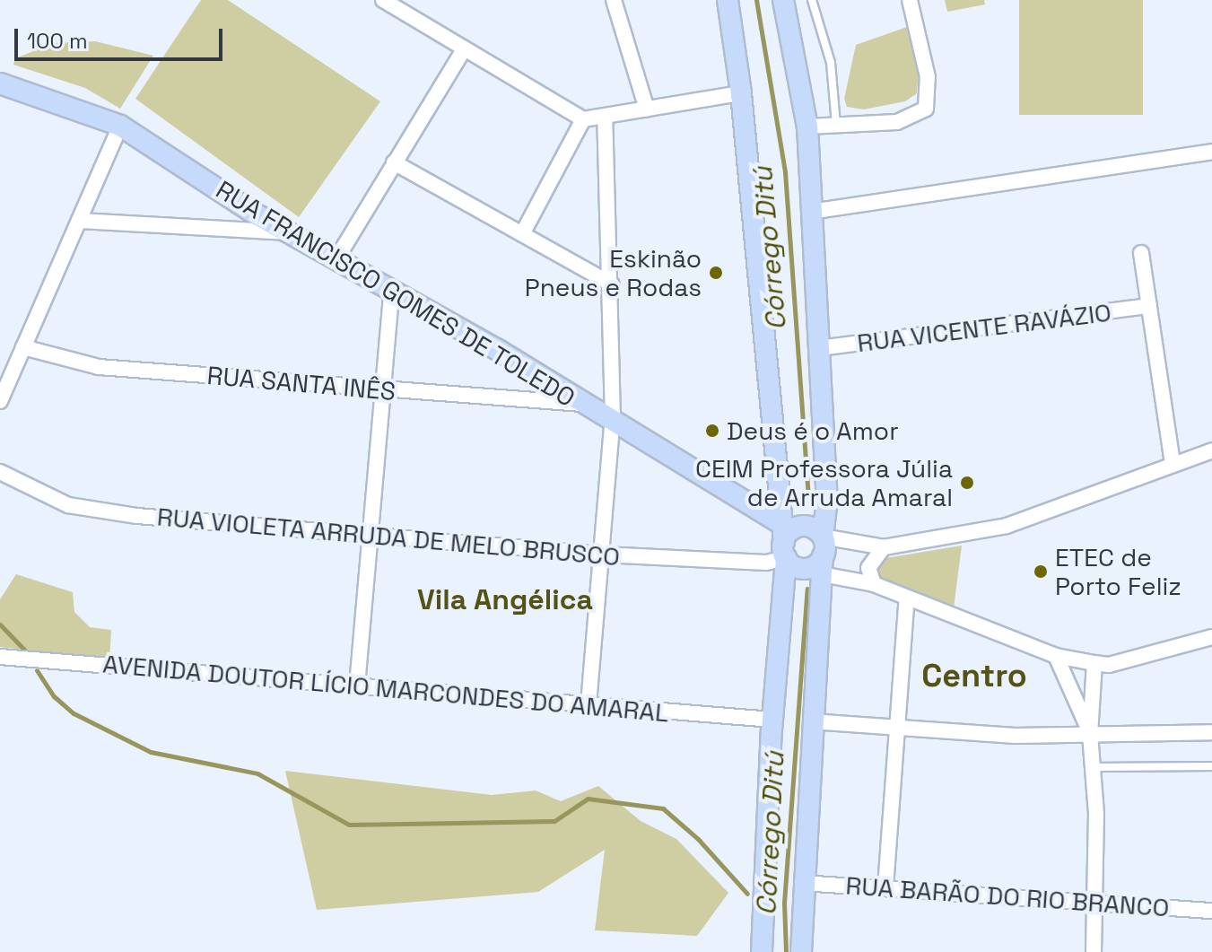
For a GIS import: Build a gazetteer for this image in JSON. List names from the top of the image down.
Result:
{
  "streets": {
    "main road": ["RUA FRANCISCO GOMES DE TOLEDO"],
    "street": [
      "RUA VICENTE RAVÁZIO",
      "RUA SANTA INÊS",
      "RUA VIOLETA ARRUDA DE MELO BRUSCO",
      "AVENIDA DOUTOR LÍCIO MARCONDES DO AMARAL",
      "RUA BARÃO DO RIO BRANCO"
    ]
  },
  "crossings": [
    ["RUA FRANCISCO GOMES DE TOLEDO", "RUA SANTA INÊS"],
    ["RUA FRANCISCO GOMES DE TOLEDO", "RUA VIOLETA ARRUDA DE MELO BRUSCO"]
  ],
  "districts": ["Vila Angélica", "Centro"],
  "water": ["Córrego Ditú"],
  "places": [
    "Eskinão Pneus e Rodas",
    "Deus é o Amor",
    "CEIM Professora Júlia de Arruda Amaral",
    "ETEC de Porto Feliz"
  ],
  "scale_bar": "100 m"
}
